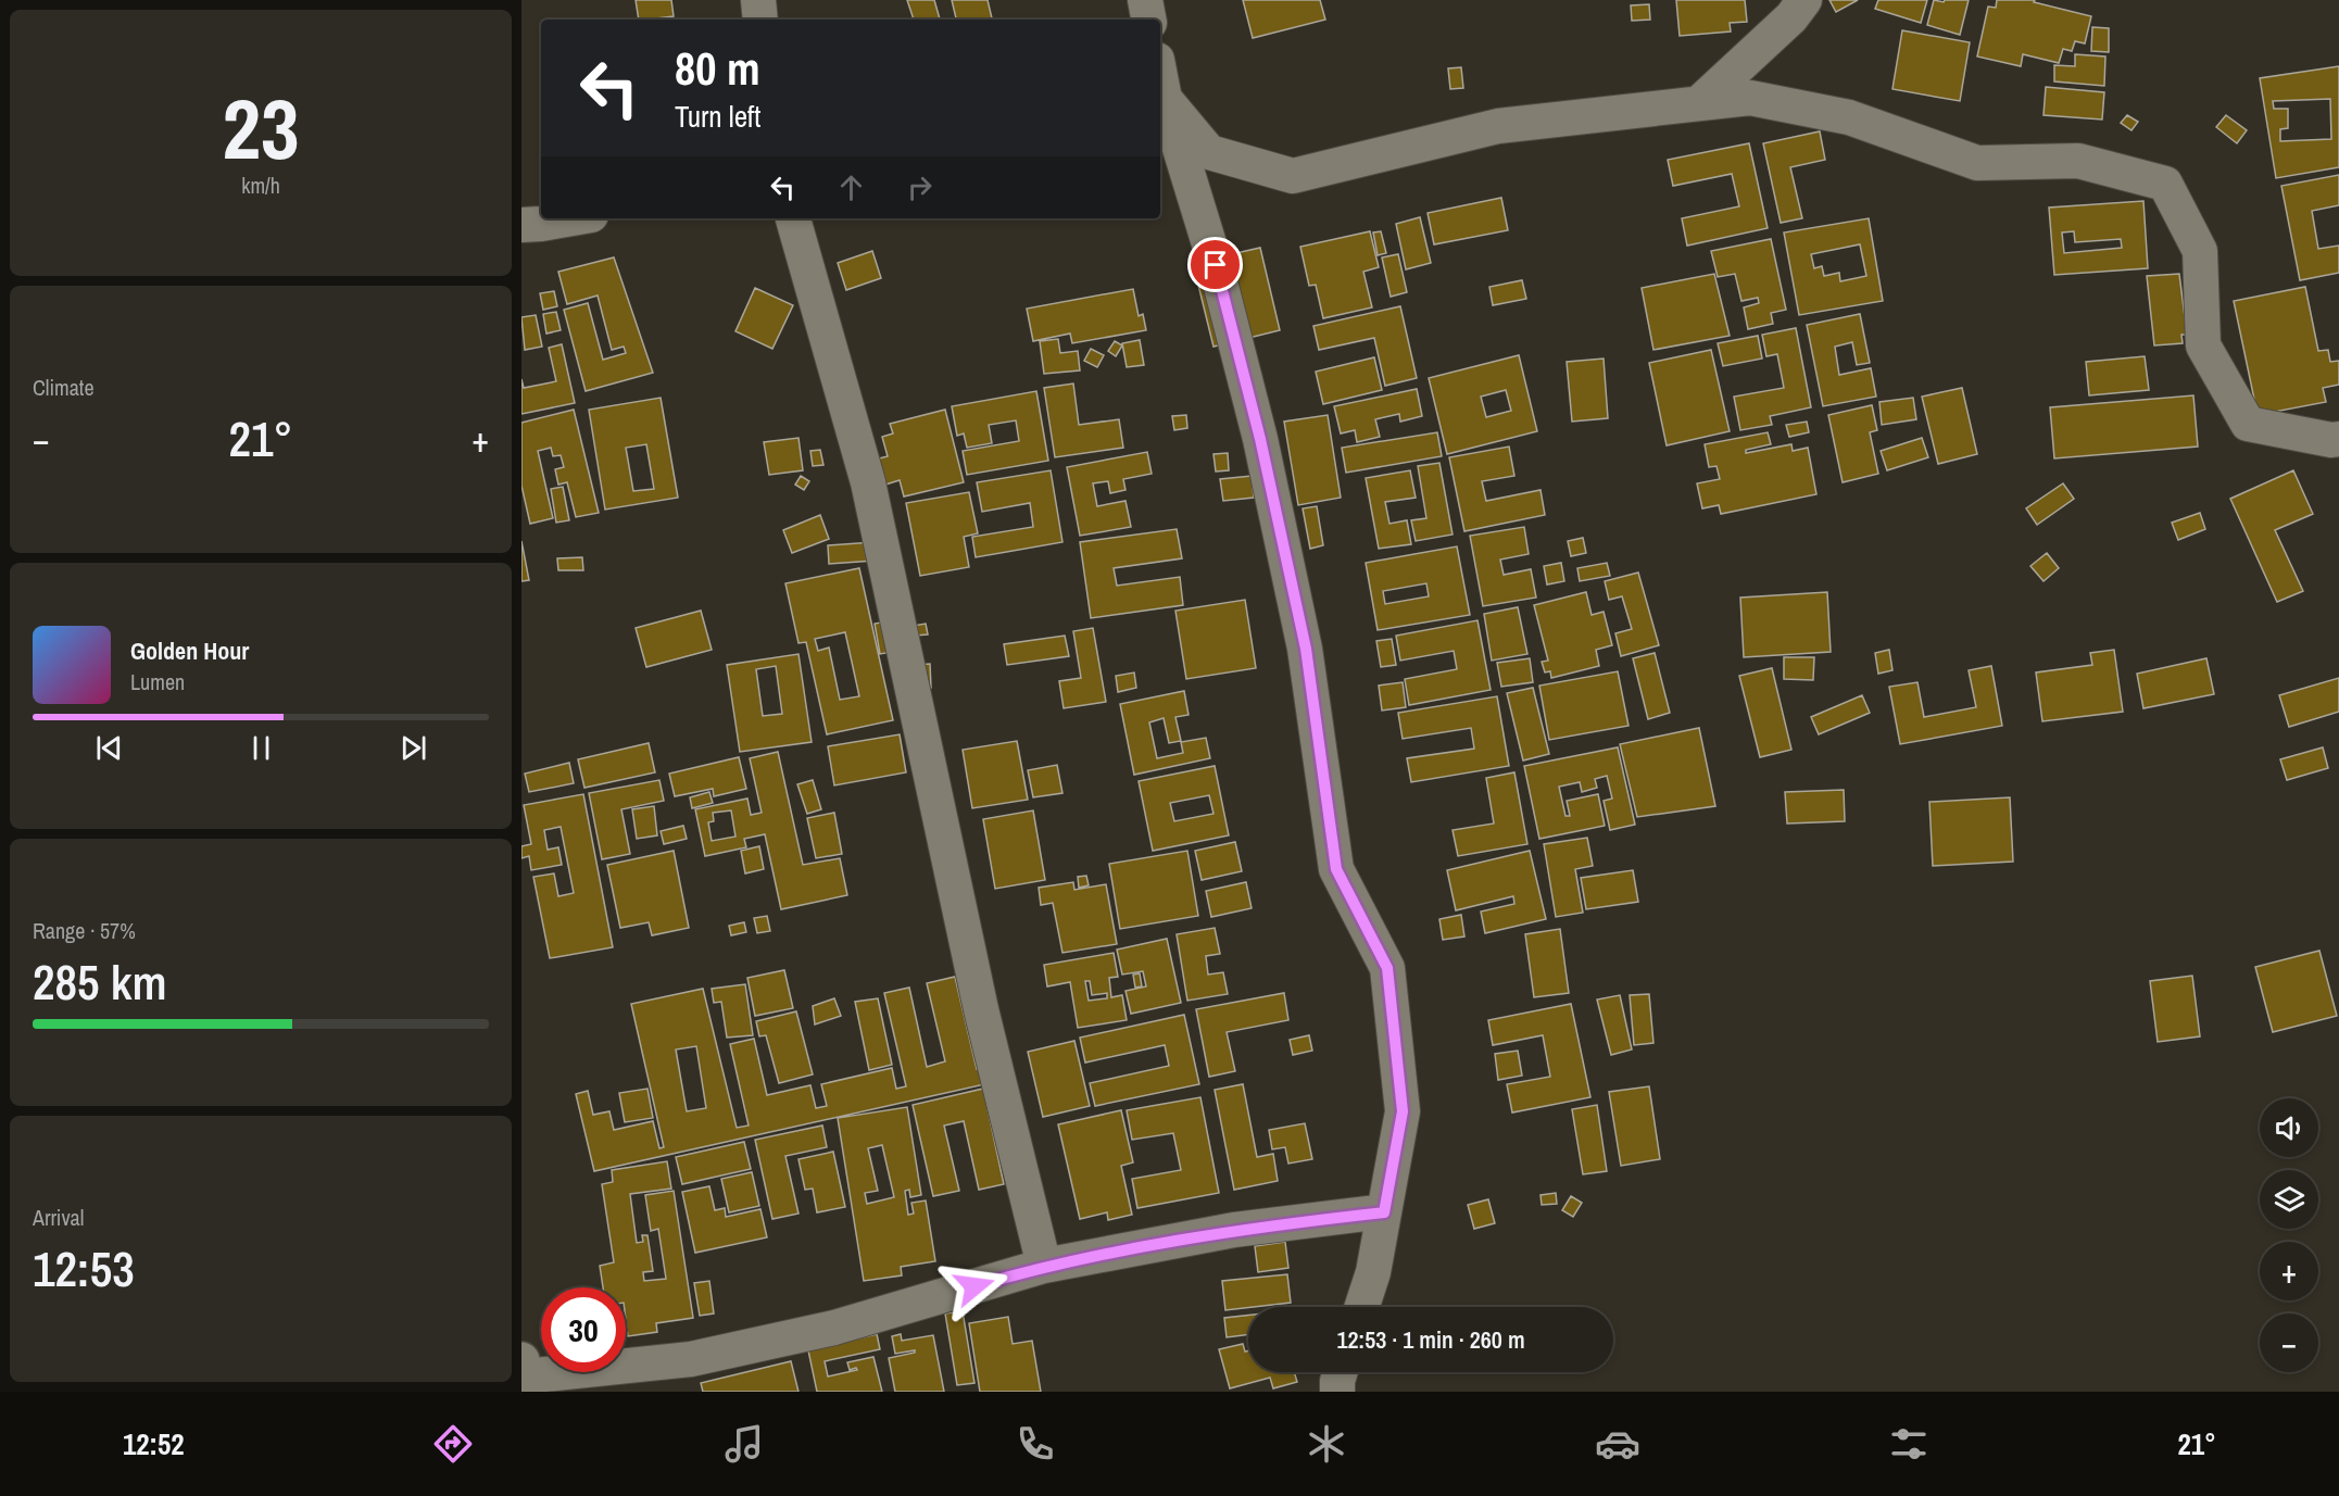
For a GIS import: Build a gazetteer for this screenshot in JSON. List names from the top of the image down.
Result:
{
  "page": {
    "tile": [
      ["23", "km/h"],
      "Climate",
      ["Range · 57%", "285 km"],
      ["Arrival", "12:53"]
    ],
    "turn": ["80 m", "Turn left"],
    "heat": ["−", "21°", "+"],
    "song": ["Golden Hour", "Lumen"],
    "map_buttons": ["+", "−"],
    "limit": "30",
    "trip": "12:53 · 1 min · 260 m",
    "tabs": ["12:52", "21°"]
  }
}
